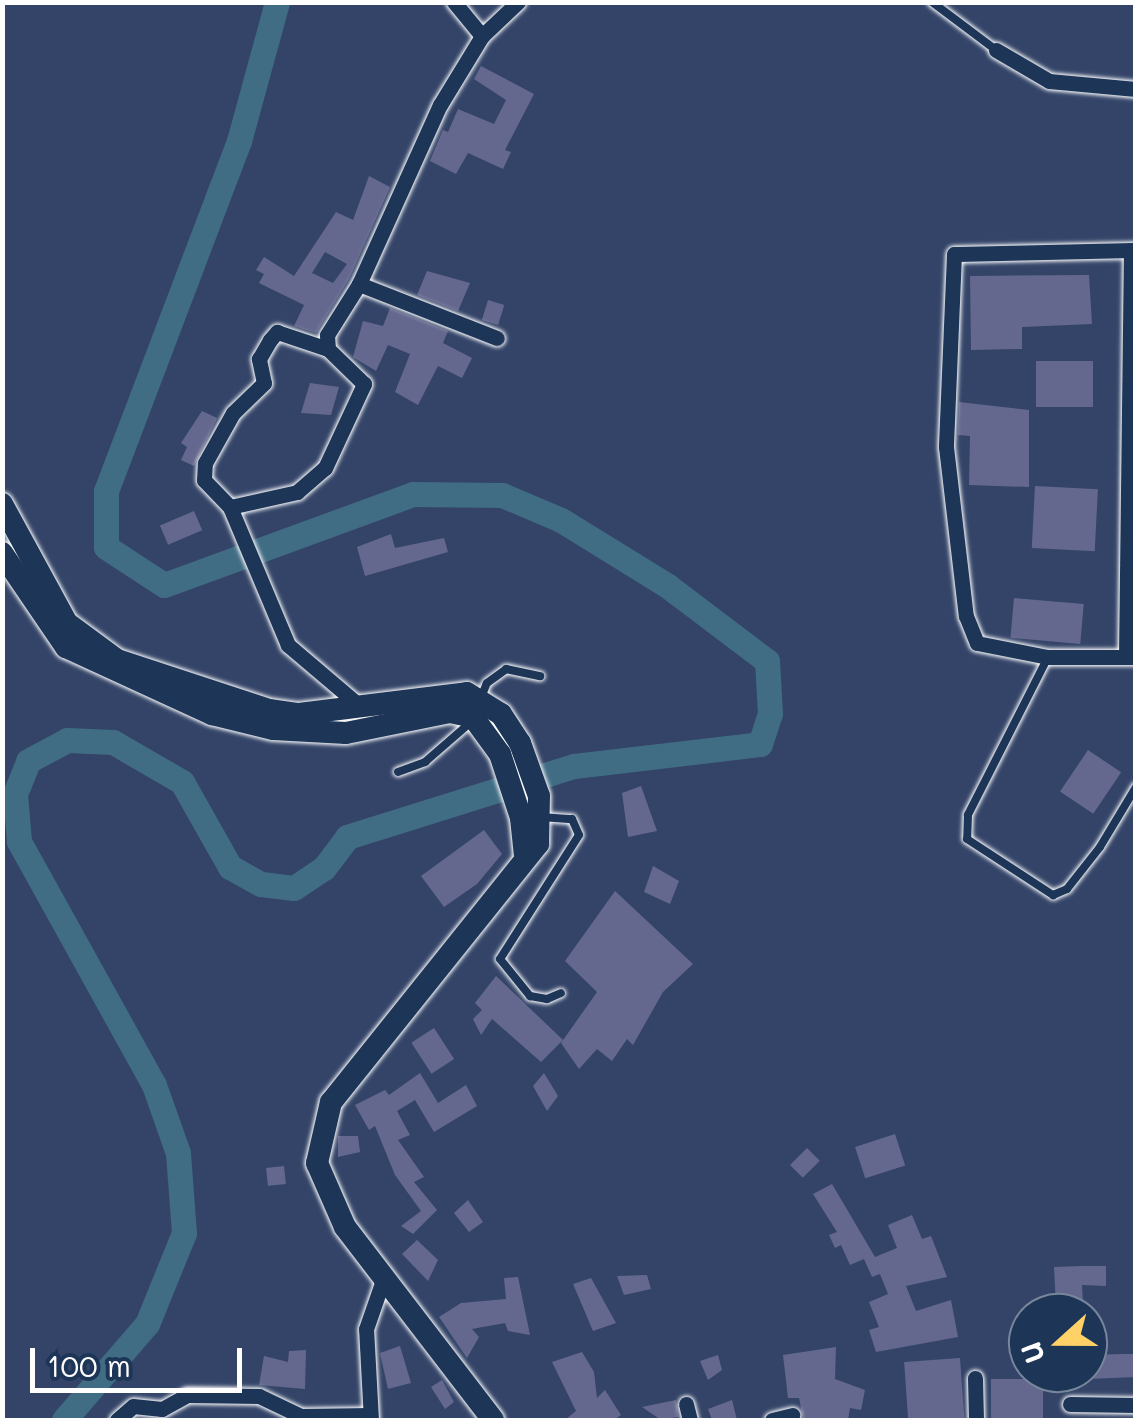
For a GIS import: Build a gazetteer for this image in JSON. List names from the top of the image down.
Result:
{
  "scale_bar": "100 m",
  "north": "left"
}
